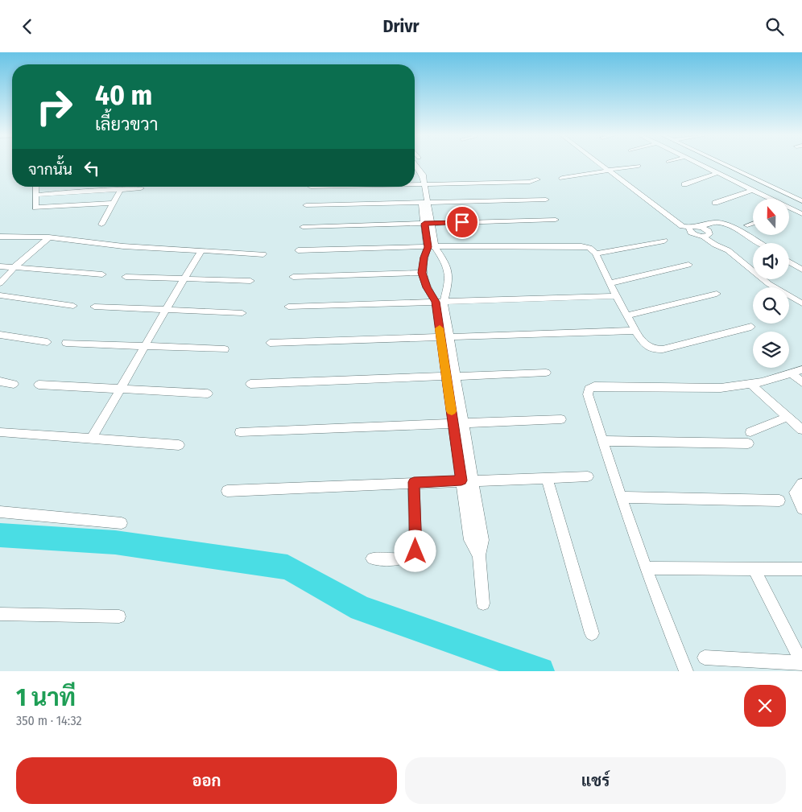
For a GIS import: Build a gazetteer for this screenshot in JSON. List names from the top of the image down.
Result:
{
  "north": "top",
  "page": {
    "header": "Drivr",
    "turn": ["40 m", "เลี้ยวขวา"],
    "then": "จากนั้น",
    "heading": ["1 นาที", "350 m · 14:32"],
    "buttons": ["ออก", "แชร์"]
  }
}
